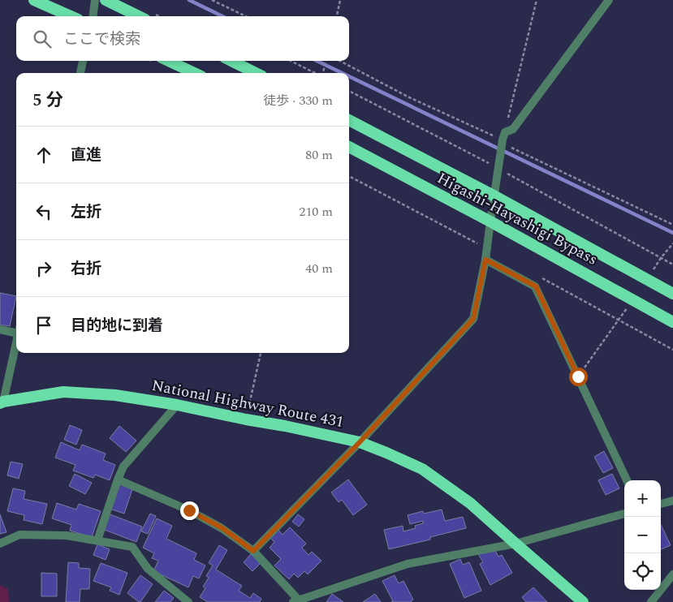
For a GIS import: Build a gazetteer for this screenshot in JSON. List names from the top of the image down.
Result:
{
  "streets": {
    "highway": ["Higashi-Hayashigi Bypass", "National Highway Route 431"]
  },
  "page": {
    "search": "ここで検索",
    "heading": ["5 分", "徒歩 · 330 m"],
    "list": [
      ["直進", "80 m"],
      ["左折", "210 m"],
      ["右折", "40 m"],
      "目的地に到着"
    ],
    "map_buttons": ["+", "−"]
  }
}
